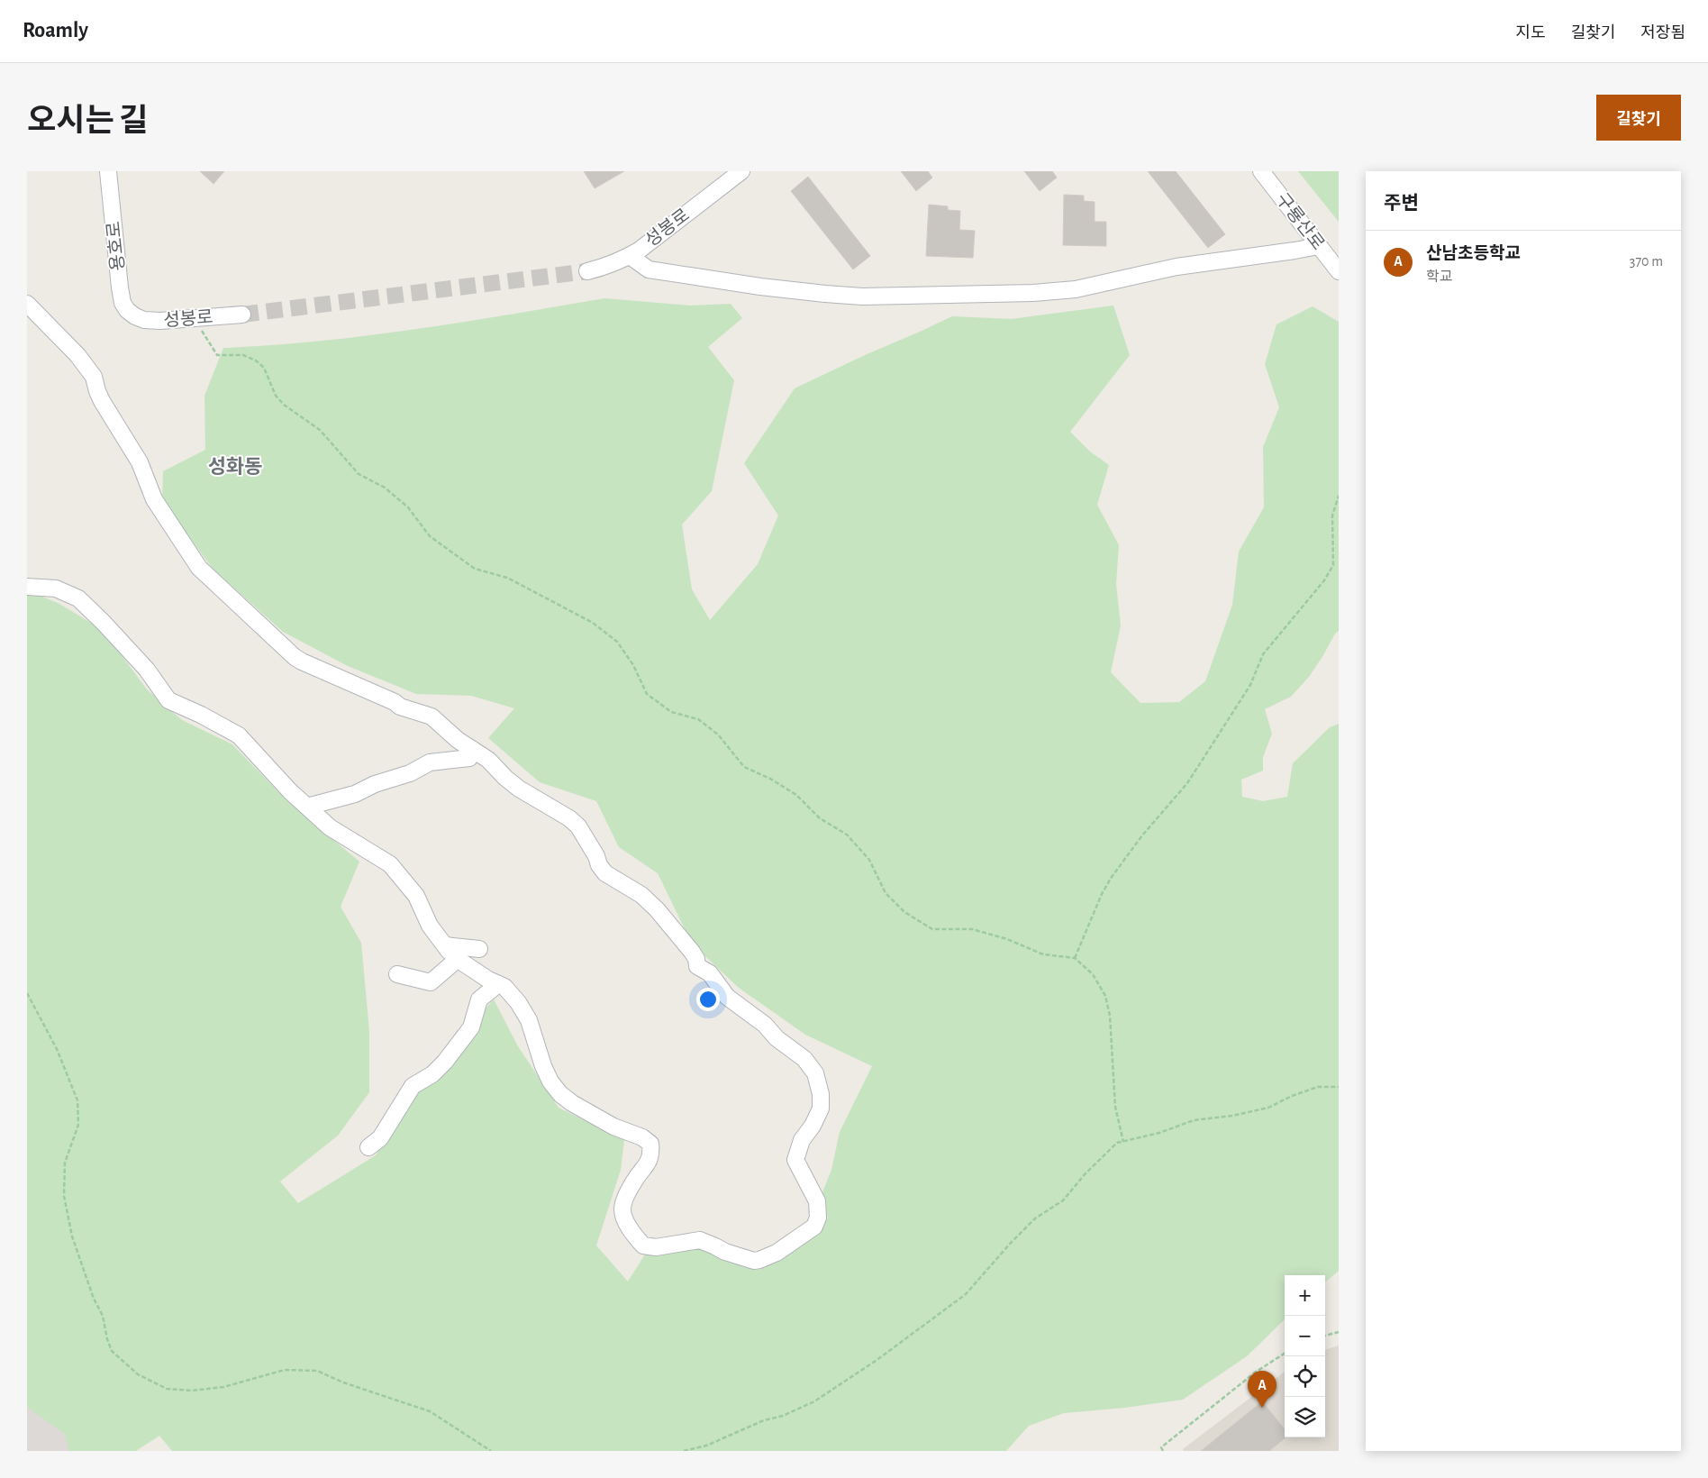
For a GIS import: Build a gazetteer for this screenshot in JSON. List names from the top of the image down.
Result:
{
  "streets": {
    "street": ["구룡산로", "성봉로", "용호로"]
  },
  "crossings": [
    ["성봉로", "용호로"]
  ],
  "districts": ["성화동"],
  "page": {
    "header": "Roamly",
    "nav": ["지도", "길찾기", "저장됨"],
    "title": "오시는 길",
    "buttons": "길찾기",
    "heading": "주변",
    "list": [
      {
        "mark": "A",
        "name": "산남초등학교",
        "note": "학교",
        "value": "370 m"
      }
    ],
    "map_buttons": ["+", "−"],
    "pins": "A"
  }
}
